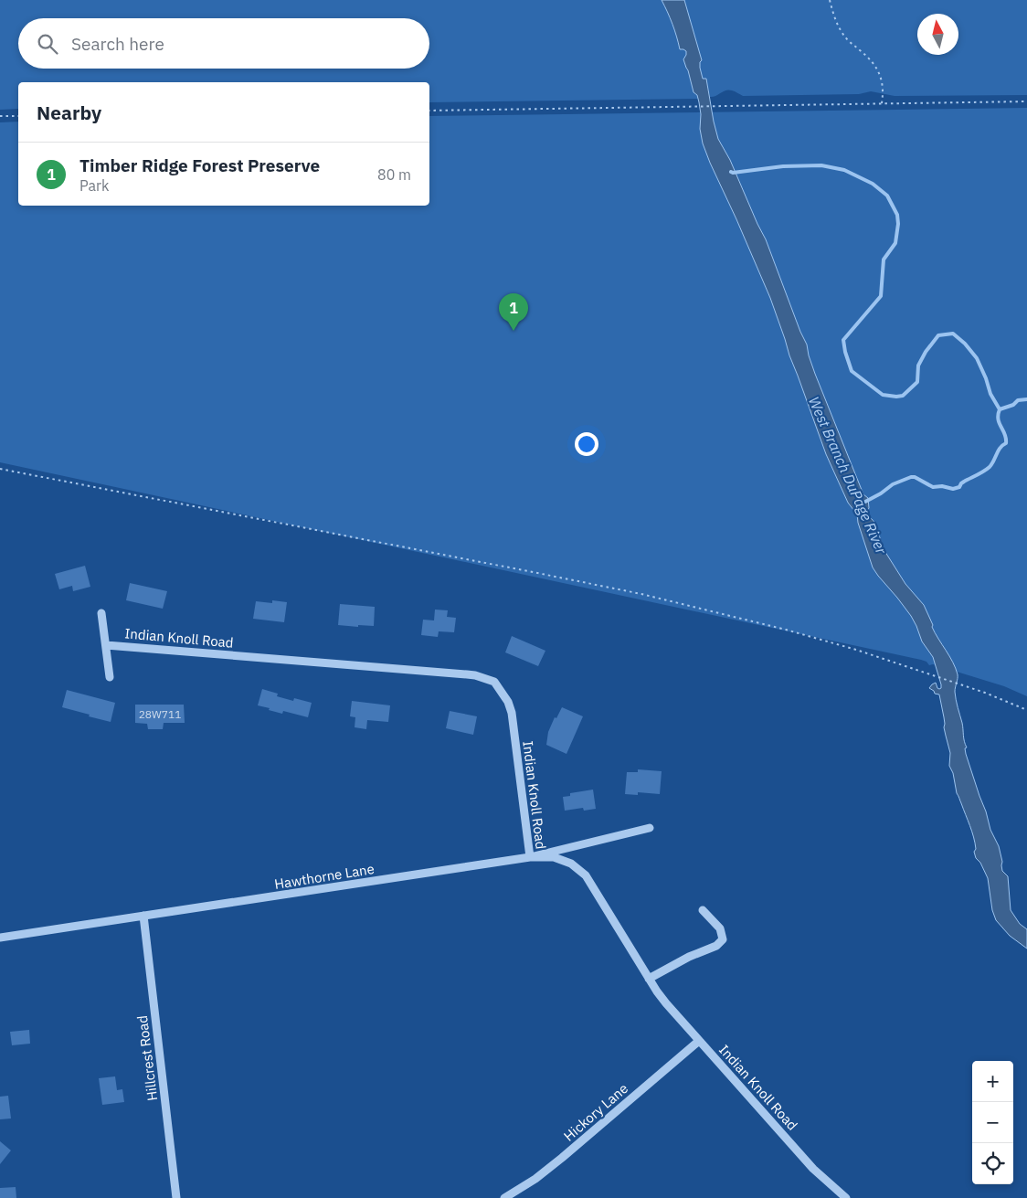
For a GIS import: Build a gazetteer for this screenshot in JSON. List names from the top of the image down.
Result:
{
  "streets": {
    "street": [
      "Indian Knoll Road",
      "Hawthorne Lane",
      "Hillcrest Road",
      "Hickory Lane"
    ]
  },
  "crossings": [
    ["Indian Knoll Road", "Hawthorne Lane"],
    ["Indian Knoll Road", "Hickory Lane"],
    ["Hawthorne Lane", "Hillcrest Road"]
  ],
  "water": ["West Branch DuPage River"],
  "house_numbers": ["28W711"],
  "north": "top",
  "page": {
    "search": "Search here",
    "heading": "Nearby",
    "list": [
      {
        "mark": "1",
        "name": "Timber Ridge Forest Preserve",
        "note": "Park",
        "value": "80 m"
      }
    ],
    "pins": "1",
    "map_buttons": ["+", "−"]
  }
}
